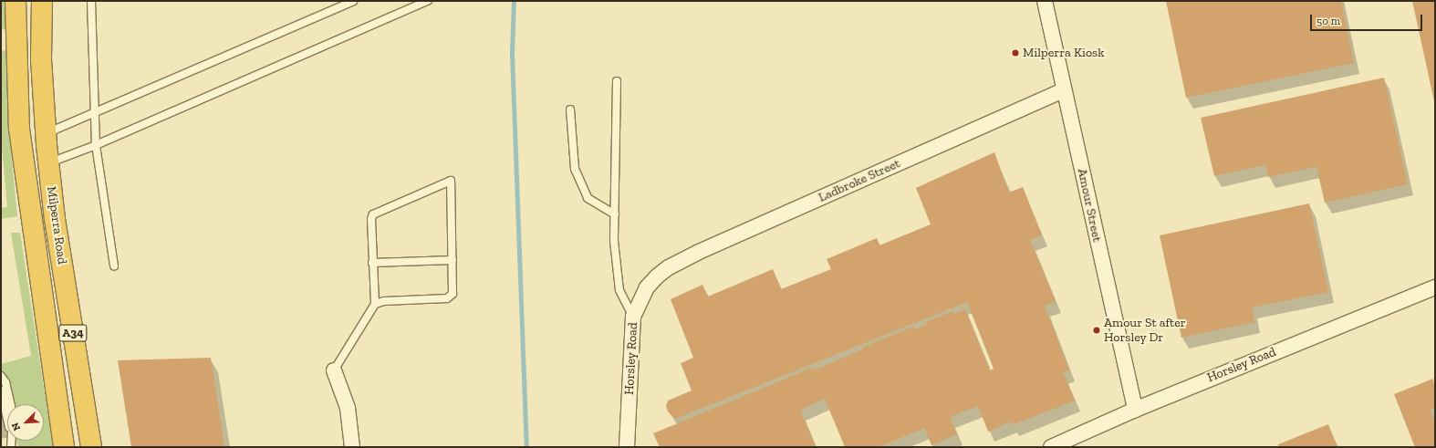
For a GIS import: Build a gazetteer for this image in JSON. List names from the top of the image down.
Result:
{
  "streets": {
    "highway": ["Milperra Road", "A34"],
    "street": ["Ladbroke Street", "Amour Street", "Horsley Road"]
  },
  "crossings": [
    ["Ladbroke Street", "Amour Street"],
    ["Ladbroke Street", "Horsley Road"],
    ["Amour Street", "Horsley Road"]
  ],
  "places": ["Milperra Kiosk", "Amour St after Horsley Dr"],
  "scale_bar": "50 m",
  "north": "bottom left"
}
